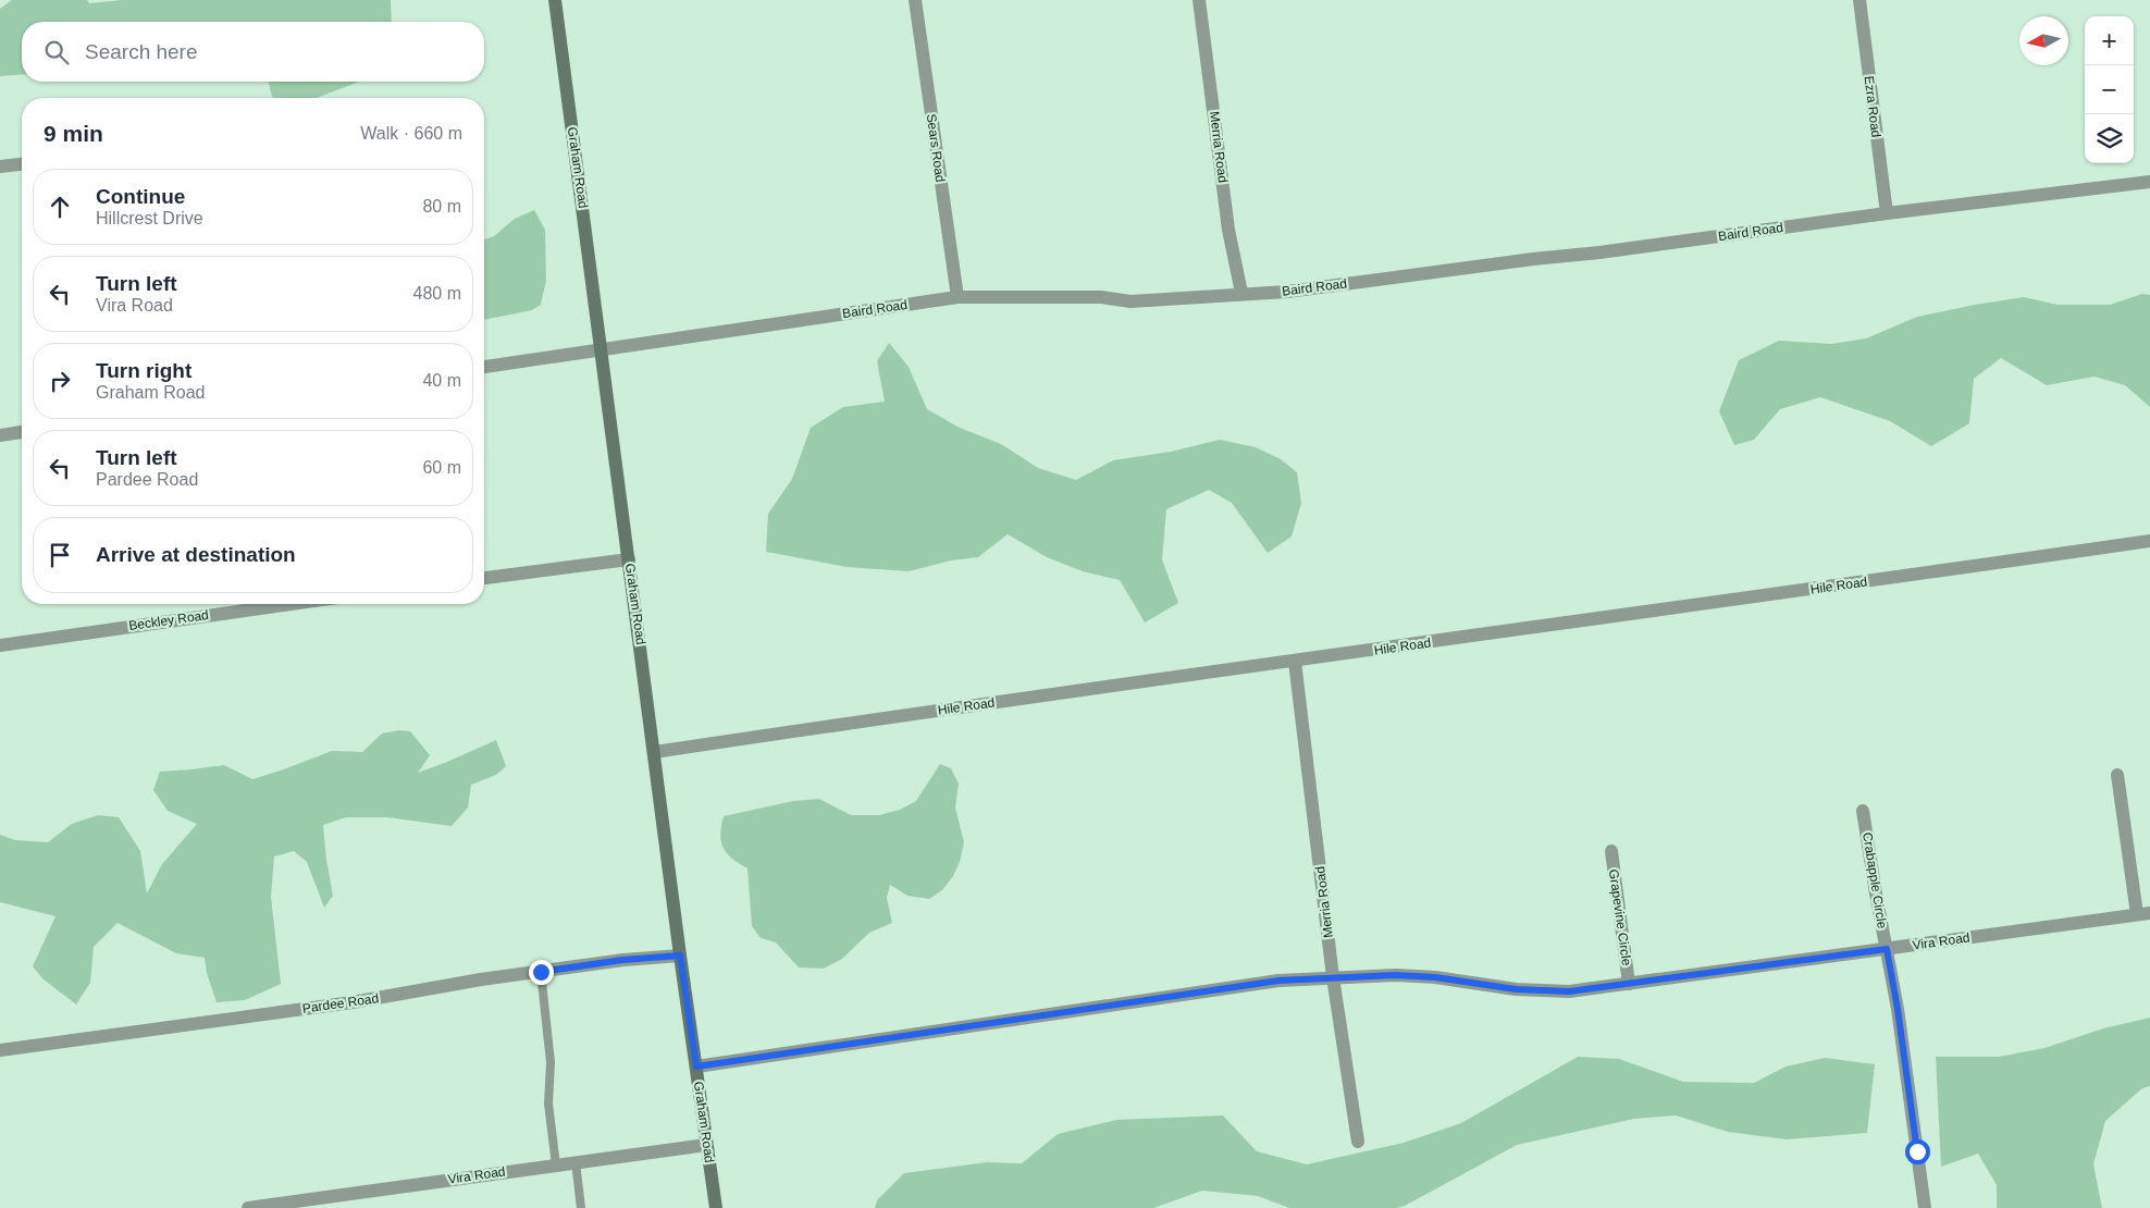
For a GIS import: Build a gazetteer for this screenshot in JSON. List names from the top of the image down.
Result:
{
  "streets": {
    "main road": ["Graham Road"],
    "street": [
      "Ezra Road",
      "Merria Road",
      "Sears Road",
      "Baird Road",
      "Hile Road",
      "Beckley Road",
      "Crabapple Circle",
      "Grapevine Circle",
      "Vira Road",
      "Pardee Road"
    ]
  },
  "crossings": [
    ["Ezra Road", "Baird Road"],
    ["Merria Road", "Baird Road"],
    ["Merria Road", "Hile Road"],
    ["Merria Road", "Vira Road"],
    ["Sears Road", "Baird Road"],
    ["Graham Road", "Baird Road"],
    ["Graham Road", "Hile Road"],
    ["Graham Road", "Vira Road"],
    ["Graham Road", "Pardee Road"],
    ["Crabapple Circle", "Vira Road"],
    ["Grapevine Circle", "Vira Road"]
  ],
  "north": "left",
  "page": {
    "map_buttons": ["+", "−"],
    "search": "Search here",
    "heading": ["9 min", "Walk · 660 m"],
    "list": [
      ["Continue", "Hillcrest Drive", "80 m"],
      ["Turn left", "Vira Road", "480 m"],
      ["Turn right", "Graham Road", "40 m"],
      ["Turn left", "Pardee Road", "60 m"],
      "Arrive at destination"
    ]
  }
}
